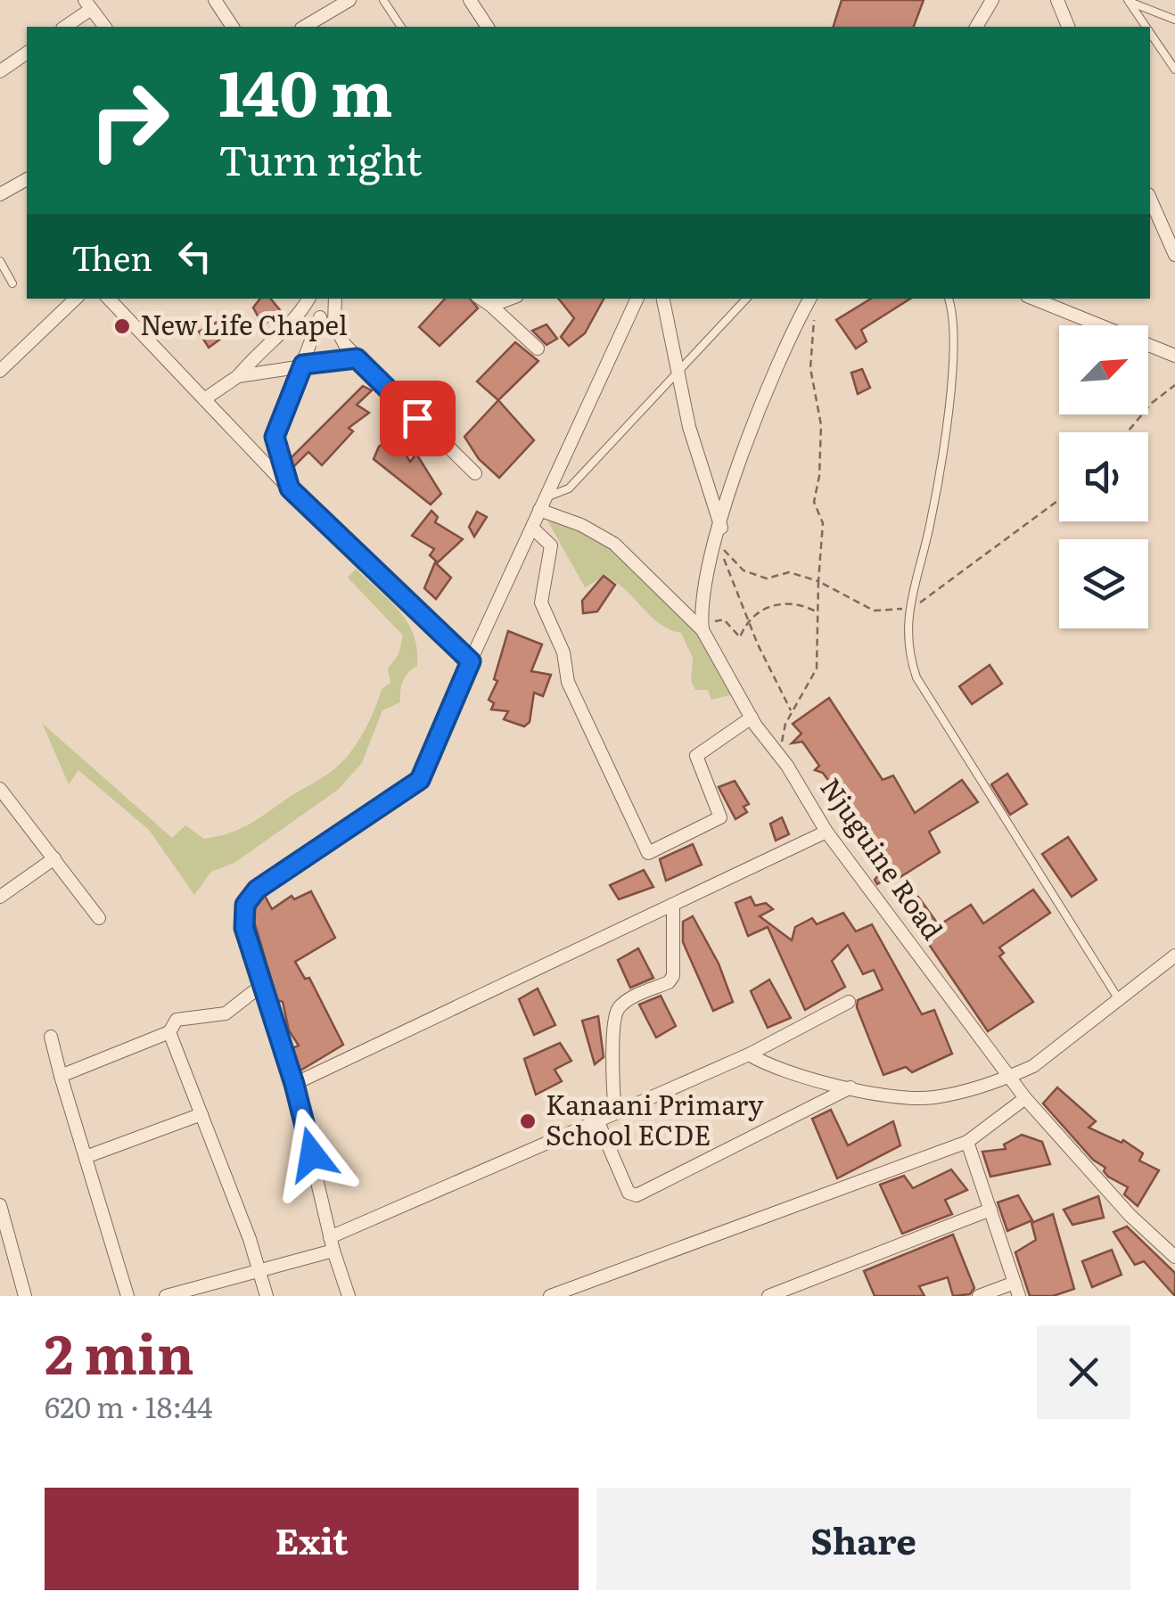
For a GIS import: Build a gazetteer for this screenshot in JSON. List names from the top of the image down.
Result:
{
  "streets": {
    "street": ["Njuguine Road"]
  },
  "places": ["New Life Chapel", "Kanaani Primary School ECDE"],
  "north": "top right",
  "page": {
    "turn": ["140 m", "Turn right"],
    "then": "Then",
    "heading": ["2 min", "620 m · 18:44"],
    "buttons": ["Exit", "Share"]
  }
}
